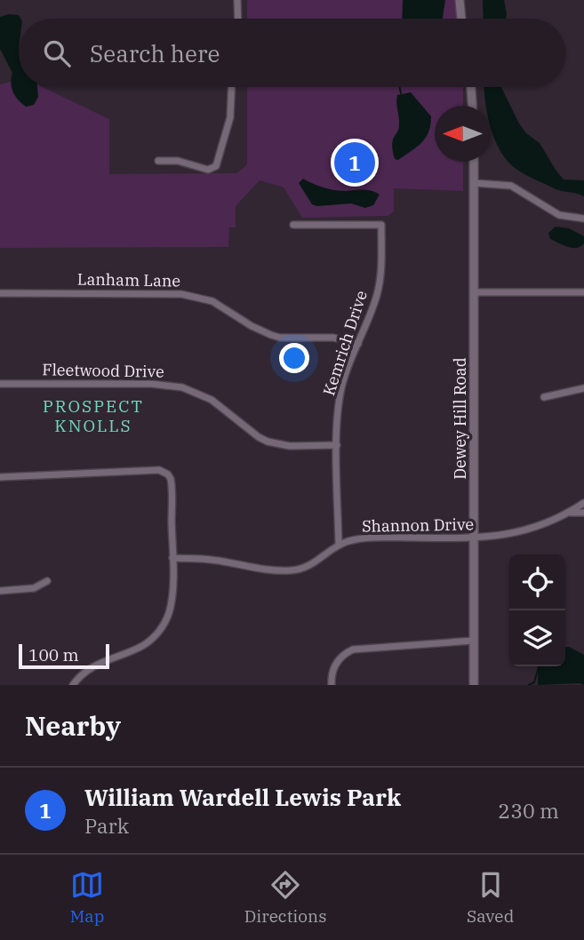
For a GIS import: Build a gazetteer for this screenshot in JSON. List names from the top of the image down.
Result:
{
  "streets": {
    "street": [
      "Lanham Lane",
      "Kemrich Drive",
      "Fleetwood Drive",
      "Dewey Hill Road",
      "Shannon Drive"
    ]
  },
  "crossings": [
    ["Lanham Lane", "Kemrich Drive"],
    ["Kemrich Drive", "Fleetwood Drive"],
    ["Kemrich Drive", "Shannon Drive"],
    ["Dewey Hill Road", "Shannon Drive"]
  ],
  "districts": ["PROSPECT KNOLLS"],
  "scale_bar": "100 m",
  "north": "left",
  "page": {
    "search": "Search here",
    "pins": "1",
    "scale": "100 m",
    "heading": "Nearby",
    "list": [
      {
        "mark": "1",
        "name": "William Wardell Lewis Park",
        "note": "Park",
        "value": "230 m"
      }
    ],
    "nav": ["Map", "Directions", "Saved"]
  }
}
